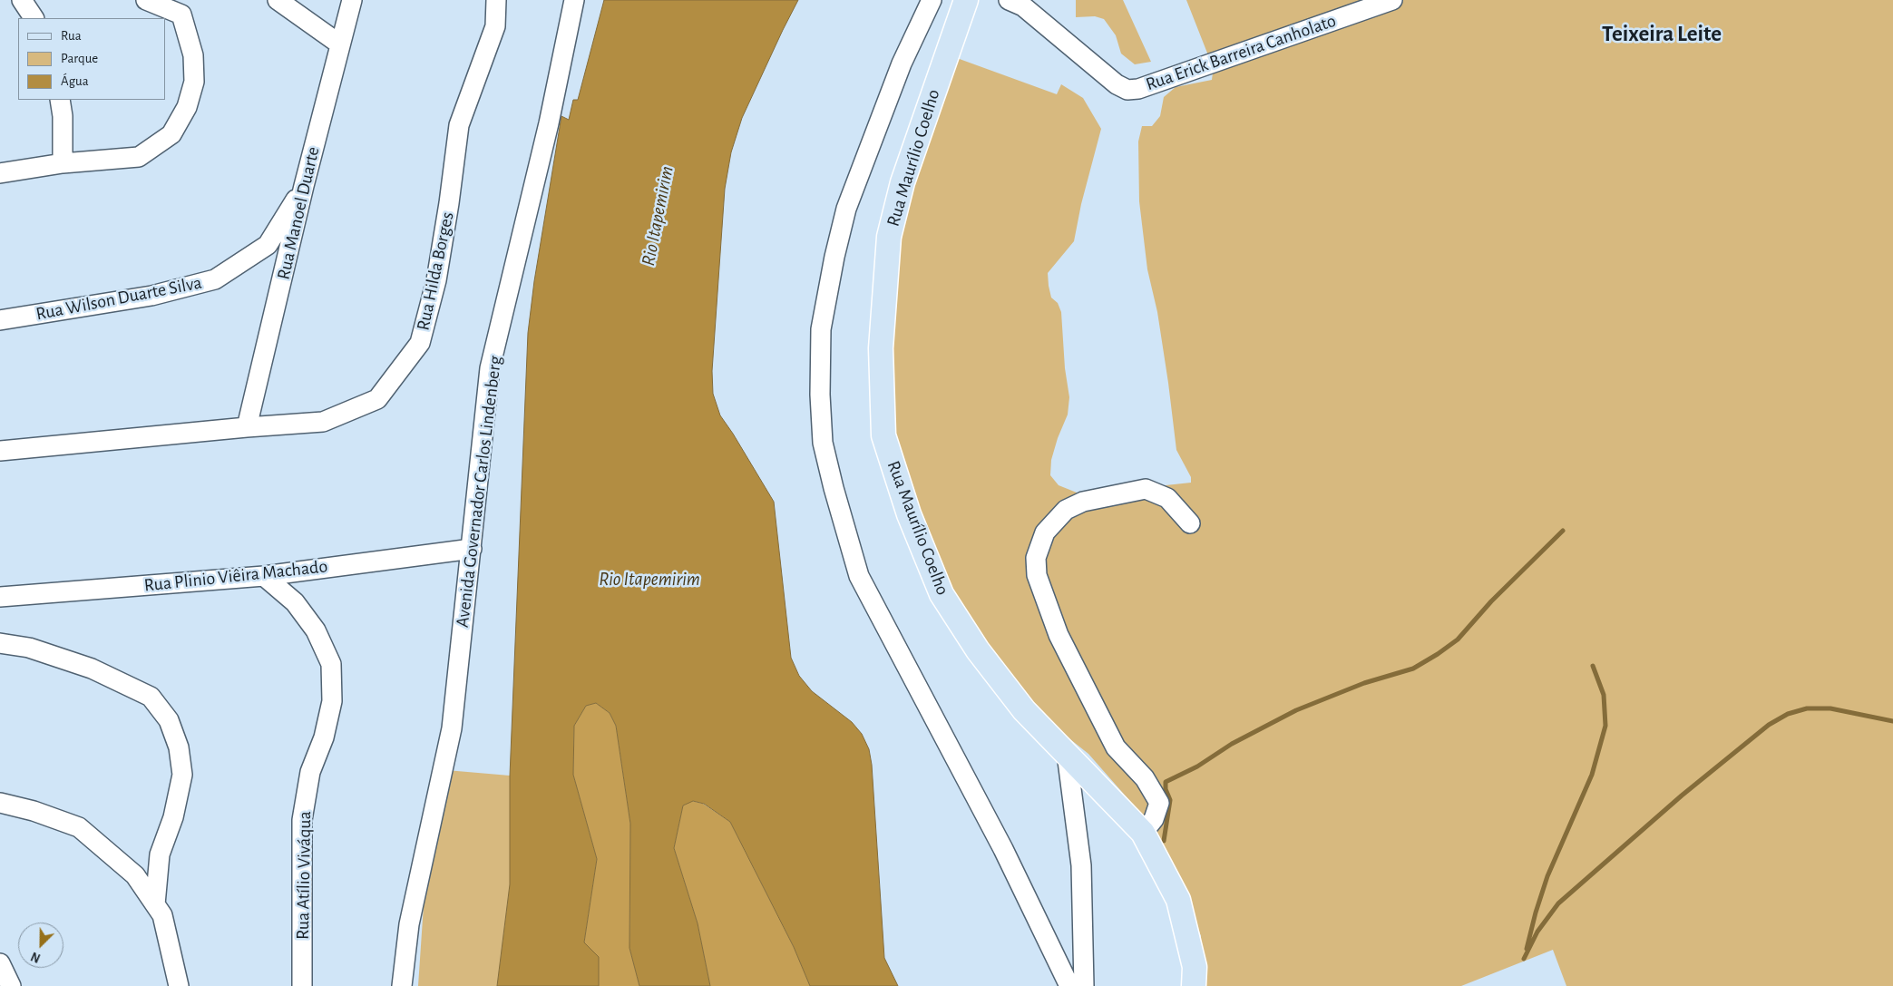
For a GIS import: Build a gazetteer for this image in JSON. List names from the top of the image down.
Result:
{
  "streets": {
    "main road": ["Rua Maurílio Coelho"],
    "street": [
      "Rua Erick Barreira Canholato",
      "Rua Manoel Duarte",
      "Rua Hilda Borges",
      "Rua Wilson Duarte Silva",
      "Avenida Governador Carlos Lindenberg",
      "Rua Plinio Viêira Machado",
      "Rua Atílio Viváqua"
    ]
  },
  "crossings": [
    ["Rua Manoel Duarte", "Rua Hilda Borges"],
    ["Rua Manoel Duarte", "Rua Wilson Duarte Silva"],
    ["Avenida Governador Carlos Lindenberg", "Rua Plinio Viêira Machado"],
    ["Rua Plinio Viêira Machado", "Rua Atílio Viváqua"]
  ],
  "districts": ["Teixeira Leite"],
  "water": ["Rio Itapemirim"],
  "legend": ["Rua", "Parque", "Água"],
  "north": "bottom left"
}
